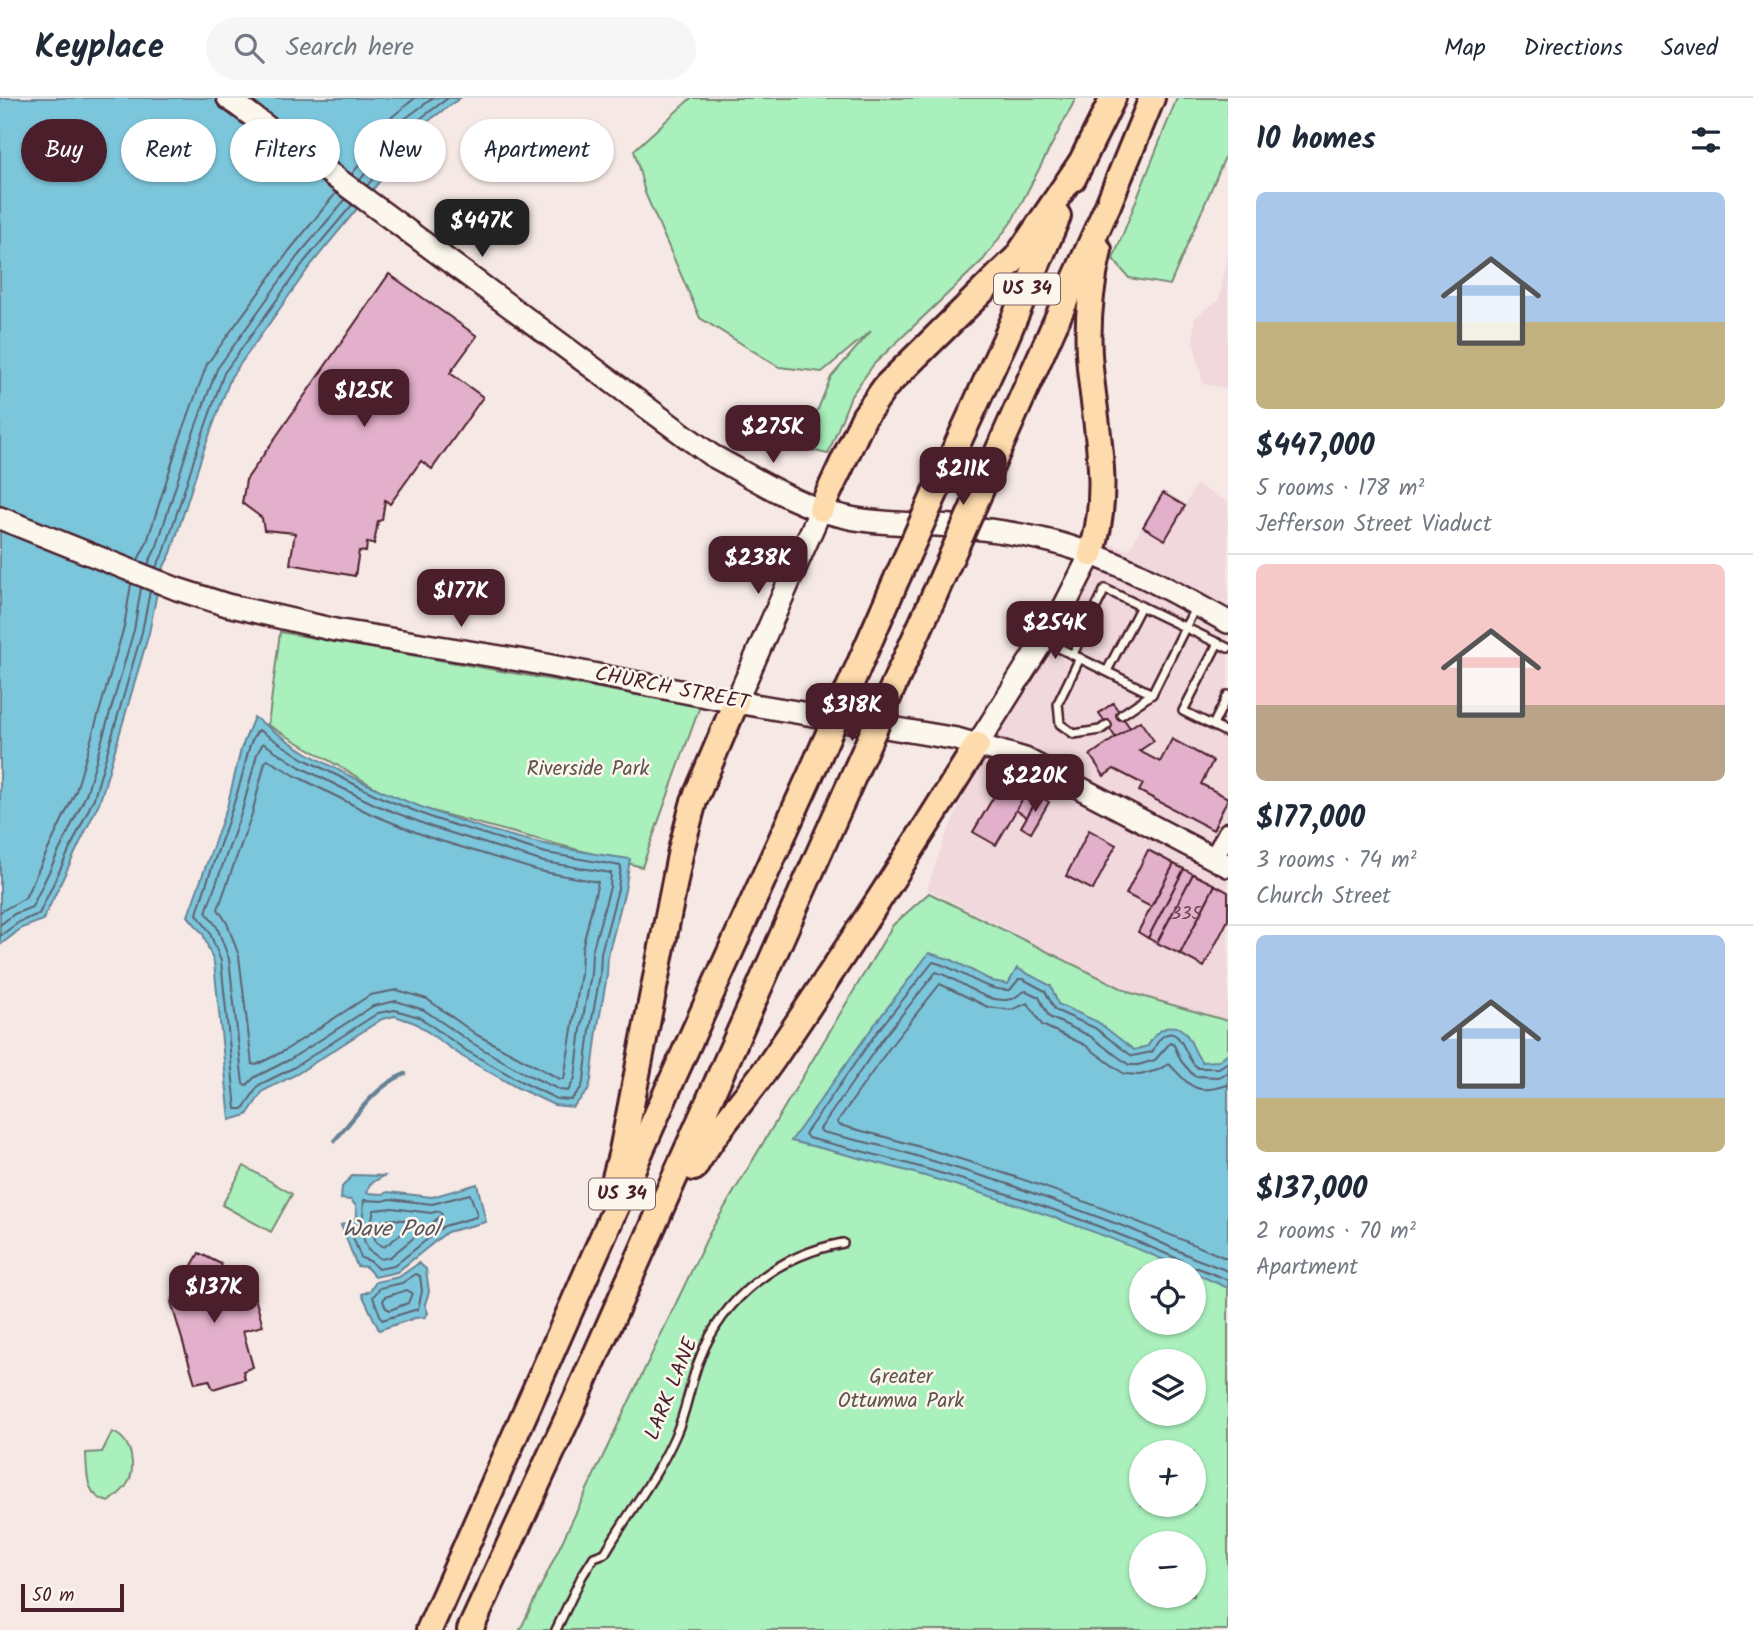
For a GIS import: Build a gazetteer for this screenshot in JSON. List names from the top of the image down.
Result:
{
  "streets": {
    "highway": ["US 34"],
    "main road": ["CHURCH STREET"],
    "lane": ["LARK LANE"]
  },
  "water": ["Wave Pool"],
  "parks": ["Riverside Park", "Greater Ottumwa Park"],
  "house_numbers": ["335"],
  "scale_bar": "50 m",
  "page": {
    "header": "Keyplace",
    "search": "Search here",
    "nav": ["Map", "Directions", "Saved"],
    "heading": "10 homes",
    "chip": [
      "Buy",
      "Rent",
      "Filters",
      "New",
      "Apartment"
    ],
    "list": [
      {
        "name": "$447,000",
        "note": "5 rooms · 178 m² · Jefferson Street Viaduct"
      },
      {
        "name": "$177,000",
        "note": "3 rooms · 74 m² · Church Street"
      },
      {
        "name": "$137,000",
        "note": "2 rooms · 70 m² · Apartment"
      }
    ],
    "price": [
      "$447K",
      "$125K",
      "$275K",
      "$211K",
      "$238K",
      "$177K",
      "$254K",
      "$318K",
      "$220K",
      "$137K"
    ],
    "map_buttons": ["+", "−"],
    "scale": "50 m"
  }
}
